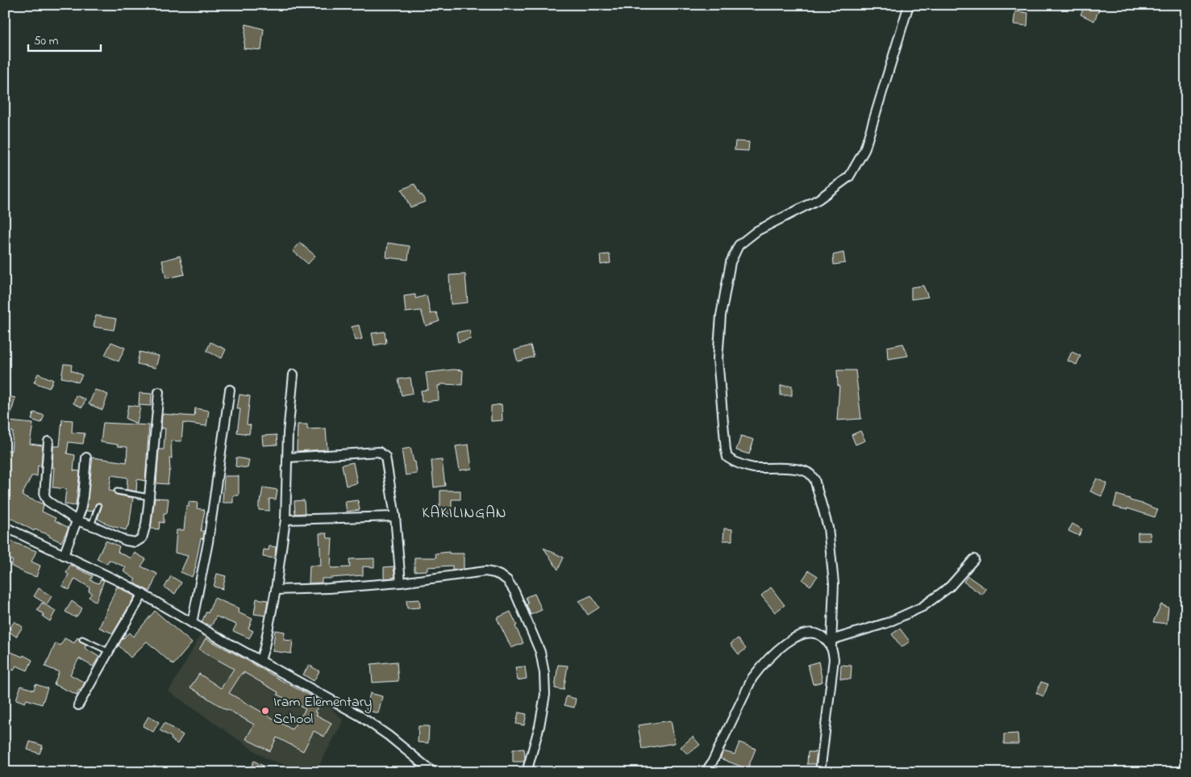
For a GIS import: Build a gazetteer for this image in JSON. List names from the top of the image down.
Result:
{
  "districts": ["KAKILINGAN"],
  "places": ["Iram Elementary School"],
  "scale_bar": "50 m"
}
